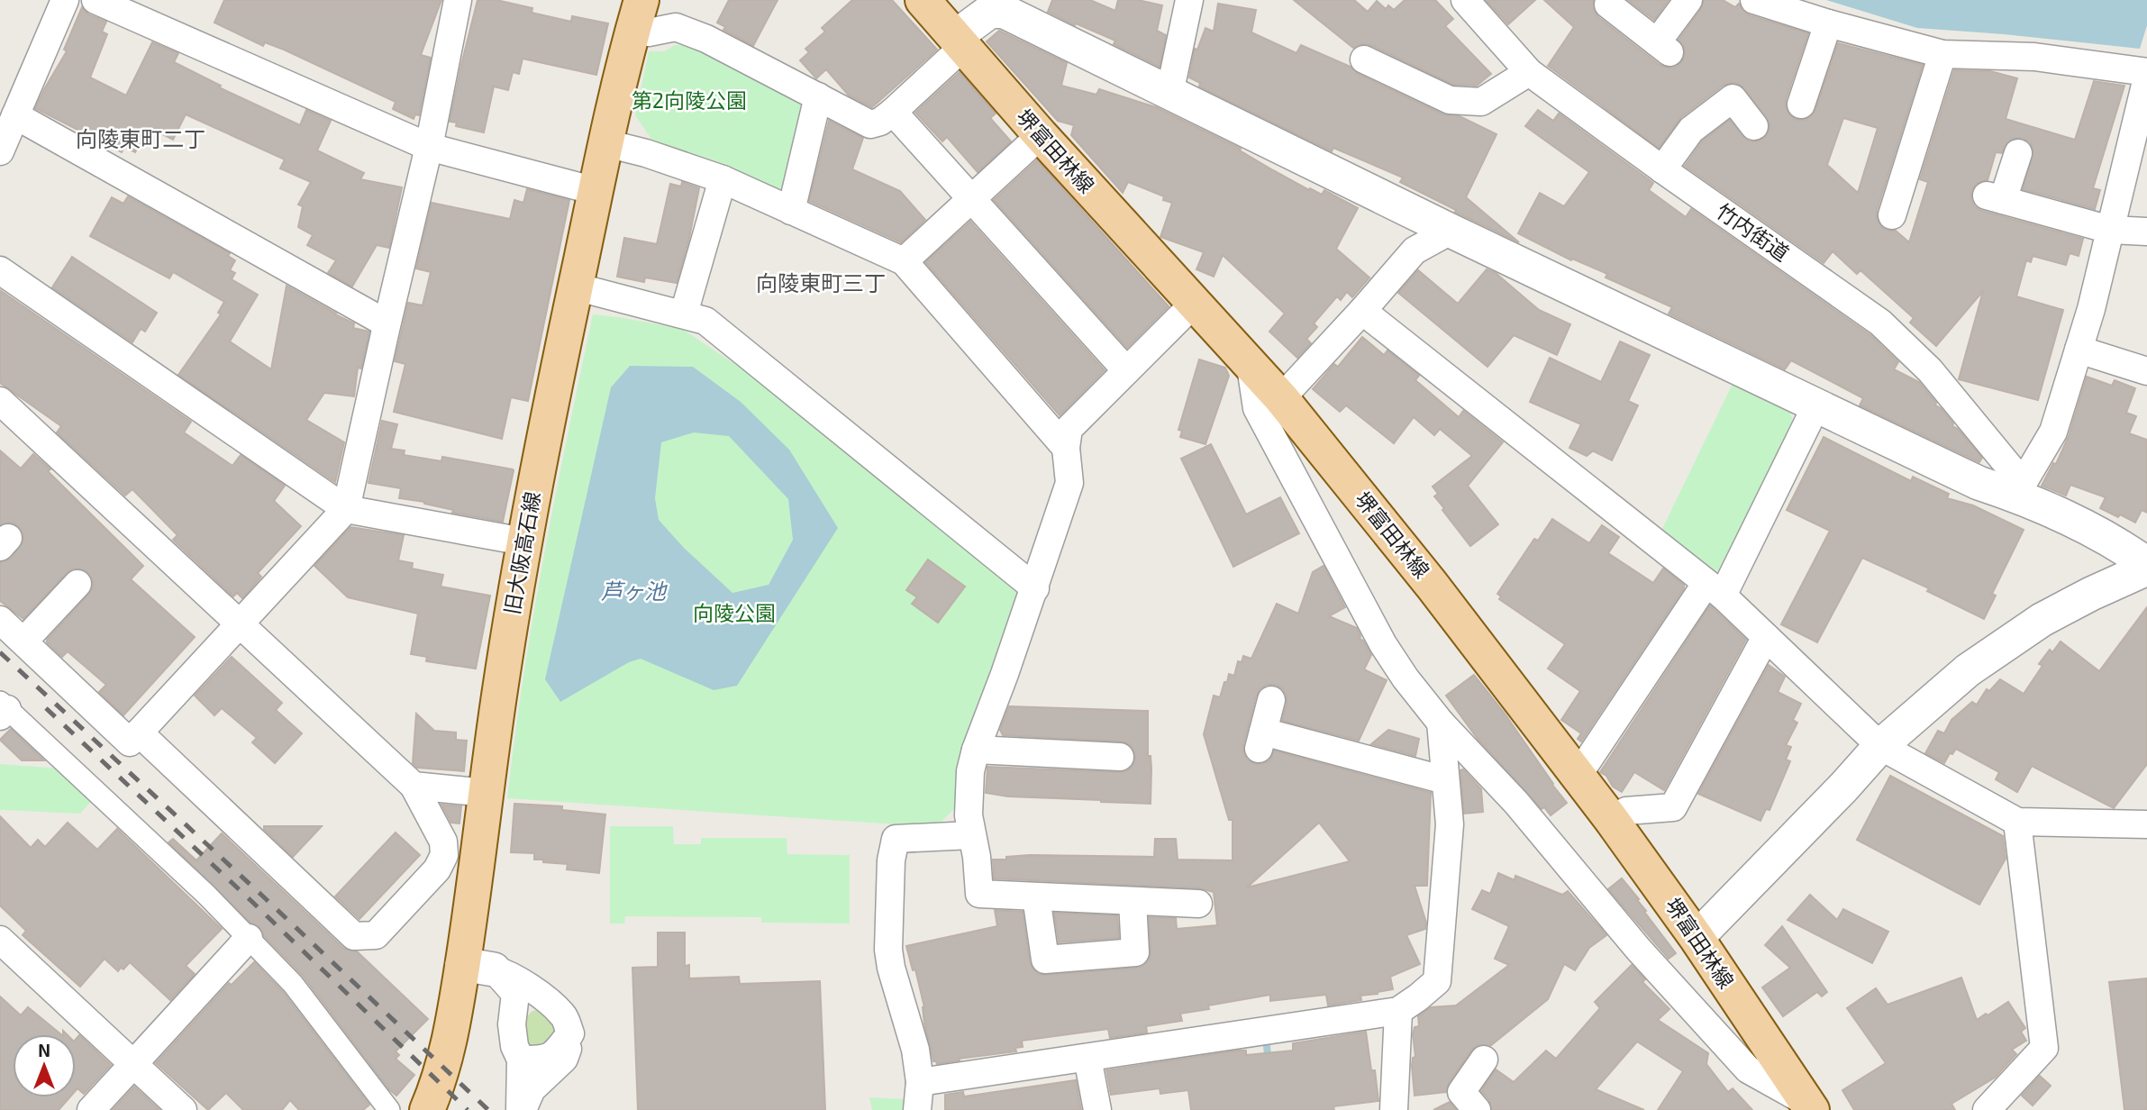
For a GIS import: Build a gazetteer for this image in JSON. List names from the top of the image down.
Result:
{
  "streets": {
    "main road": ["堺富田林線", "旧大阪高石線"],
    "street": ["竹内街道"]
  },
  "districts": ["向陵東町二丁", "向陵東町三丁"],
  "water": ["芦ヶ池"],
  "parks": ["第2向陵公園", "向陵公園"],
  "north": "top"
}
